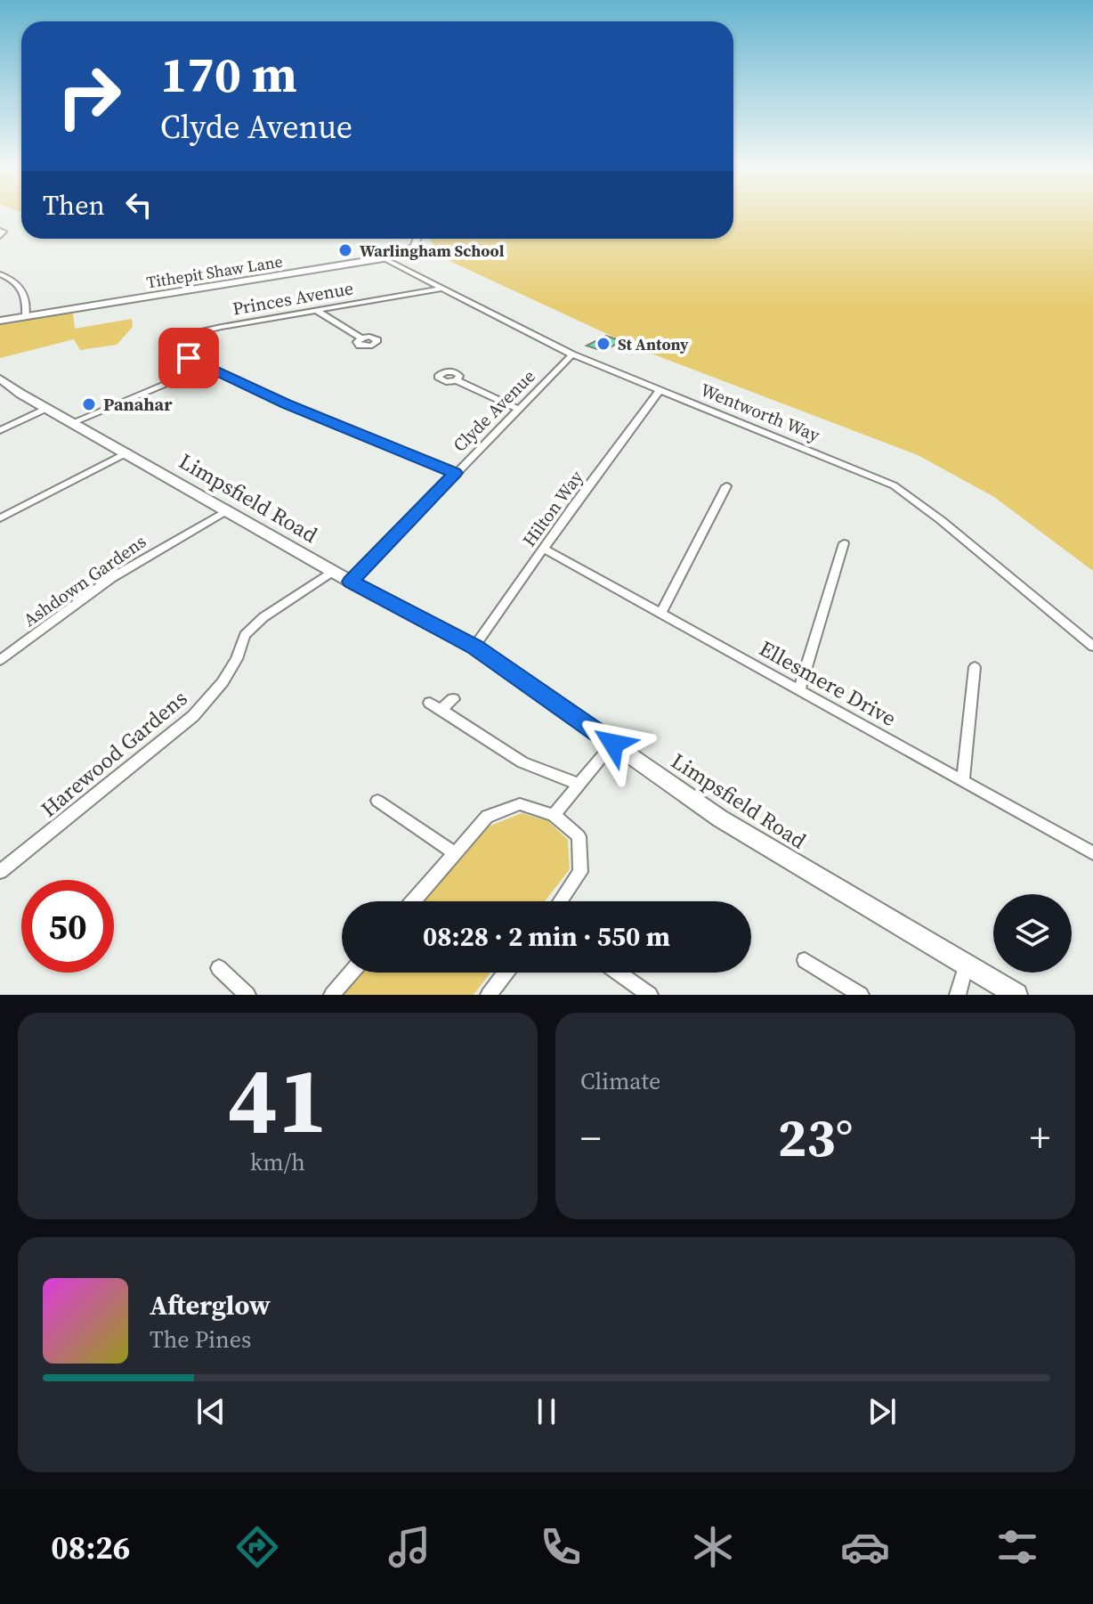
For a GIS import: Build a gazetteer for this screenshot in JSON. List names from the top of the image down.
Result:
{
  "streets": {
    "main road": ["Tithepit Shaw Lane", "Limpsfield Road"],
    "street": [
      "Princes Avenue",
      "Clyde Avenue",
      "Wentworth Way",
      "Hilton Way",
      "Ashdown Gardens",
      "Ellesmere Drive",
      "Harewood Gardens"
    ]
  },
  "crossings": [
    ["Tithepit Shaw Lane", "Wentworth Way"],
    ["Princes Avenue", "Clyde Avenue"],
    ["Princes Avenue", "Wentworth Way"],
    ["Clyde Avenue", "Wentworth Way"],
    ["Clyde Avenue", "Limpsfield Road"],
    ["Wentworth Way", "Hilton Way"],
    ["Limpsfield Road", "Hilton Way"],
    ["Limpsfield Road", "Ashdown Gardens"],
    ["Limpsfield Road", "Harewood Gardens"],
    ["Hilton Way", "Ellesmere Drive"]
  ],
  "places": ["Warlingham School", "St Antony", "Panahar"],
  "page": {
    "turn": ["170 m", "Clyde Avenue"],
    "then": "Then",
    "limit": "50",
    "trip": "08:28 · 2 min · 550 m",
    "tile": [
      ["41", "km/h"],
      "Climate"
    ],
    "heat": ["−", "23°", "+"],
    "song": ["Afterglow", "The Pines"],
    "tabs": "08:26"
  }
}
